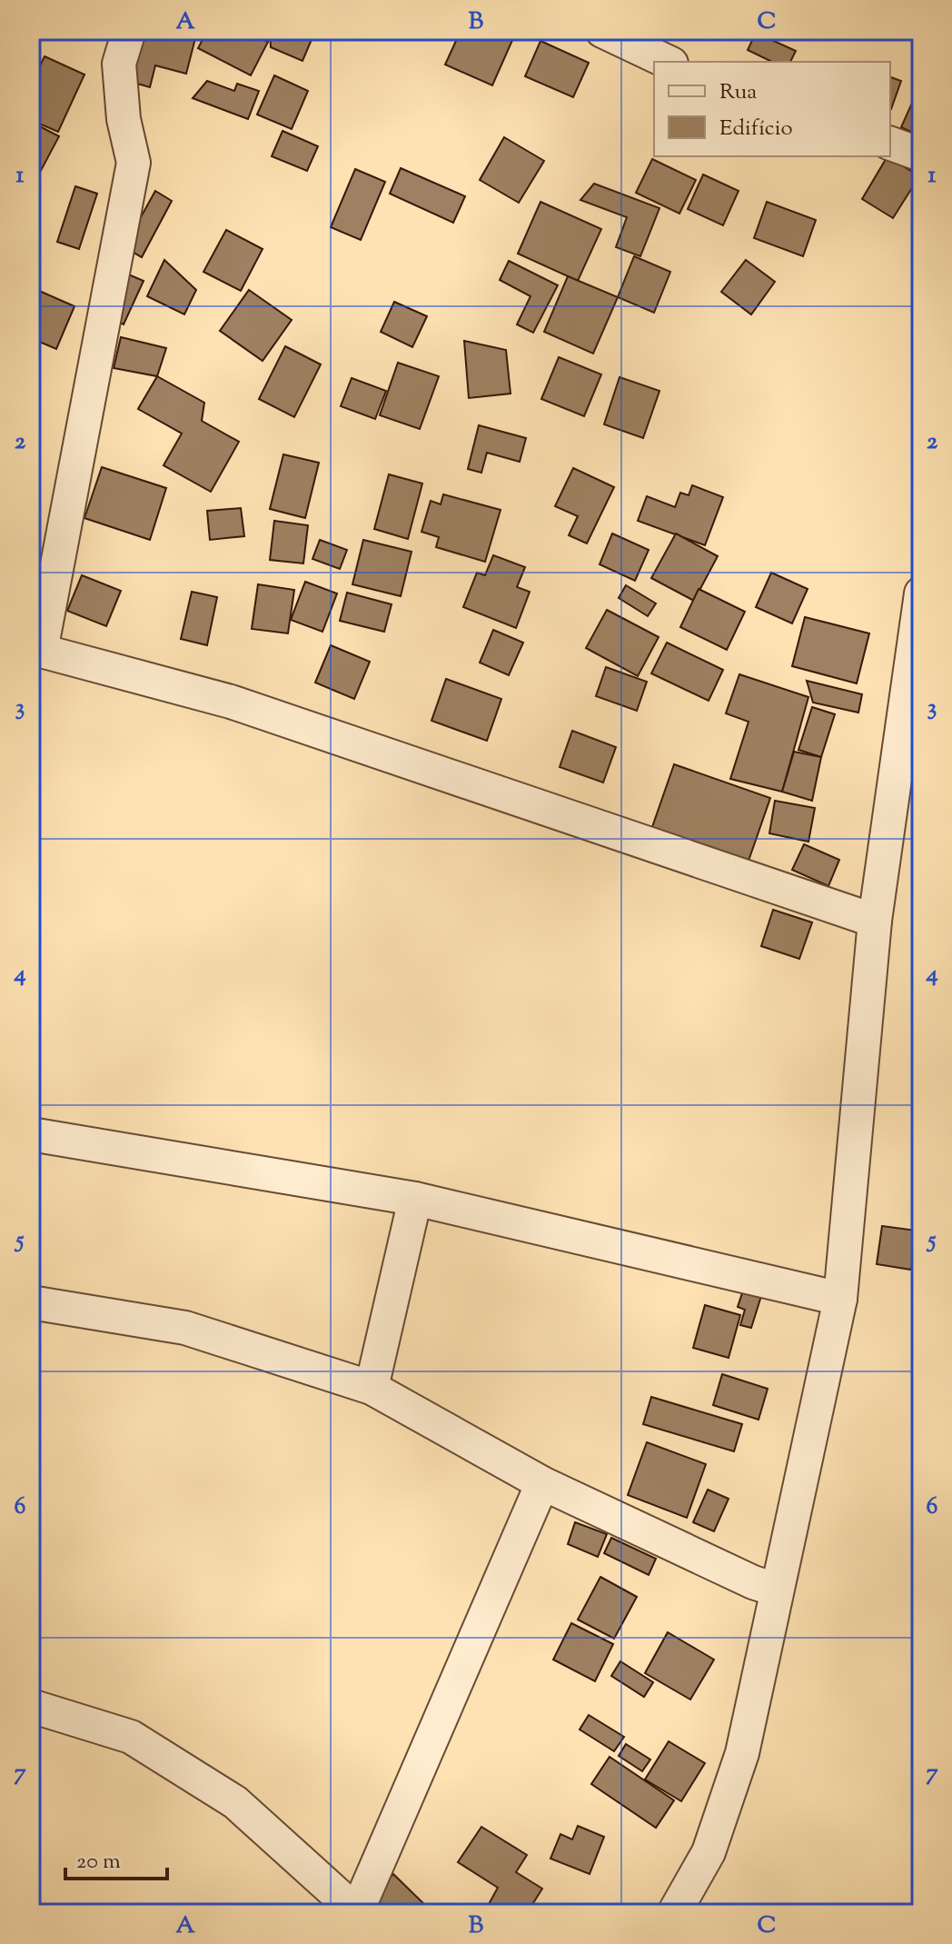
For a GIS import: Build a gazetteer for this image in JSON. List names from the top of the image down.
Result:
{
  "legend": ["Rua", "Edifício"],
  "scale_bar": "20 m",
  "grid": {
    "columns": ["A", "B", "C"],
    "rows": [
      "1",
      "2",
      "3",
      "4",
      "5",
      "6",
      "7"
    ]
  }
}
